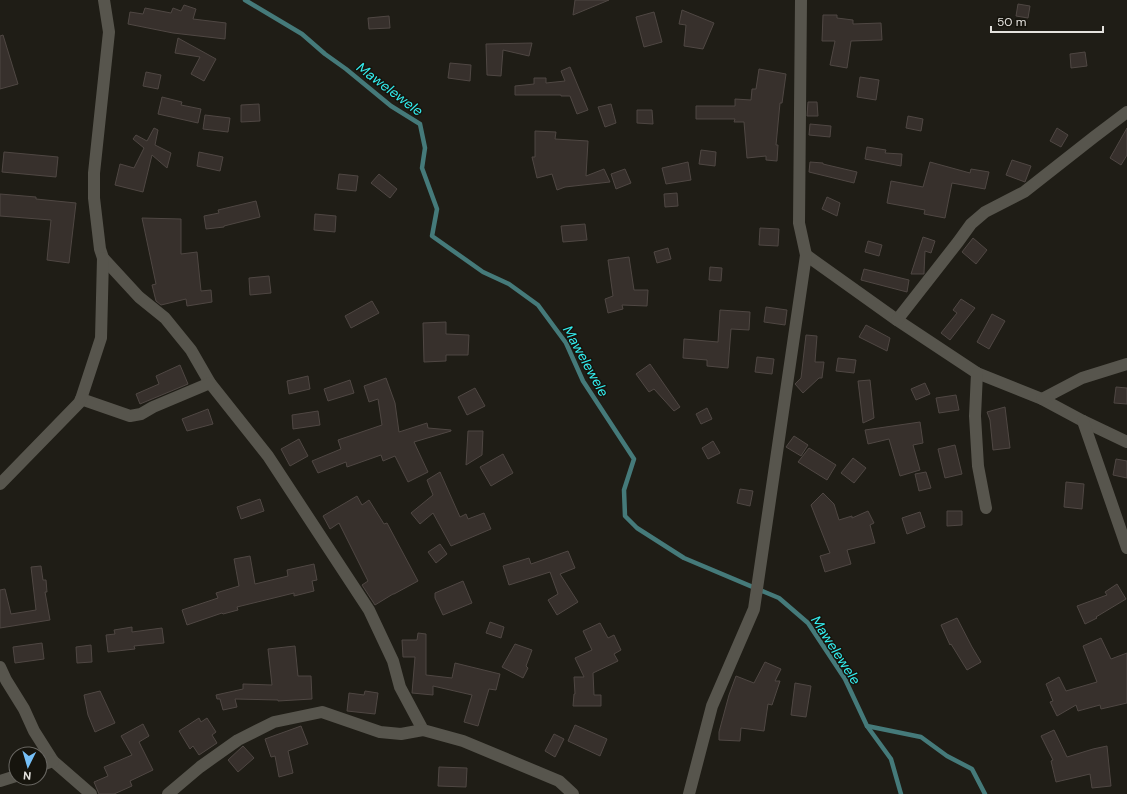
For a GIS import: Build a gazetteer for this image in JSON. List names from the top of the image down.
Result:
{
  "water": ["Mawelewele"],
  "scale_bar": "50 m",
  "north": "bottom"
}
